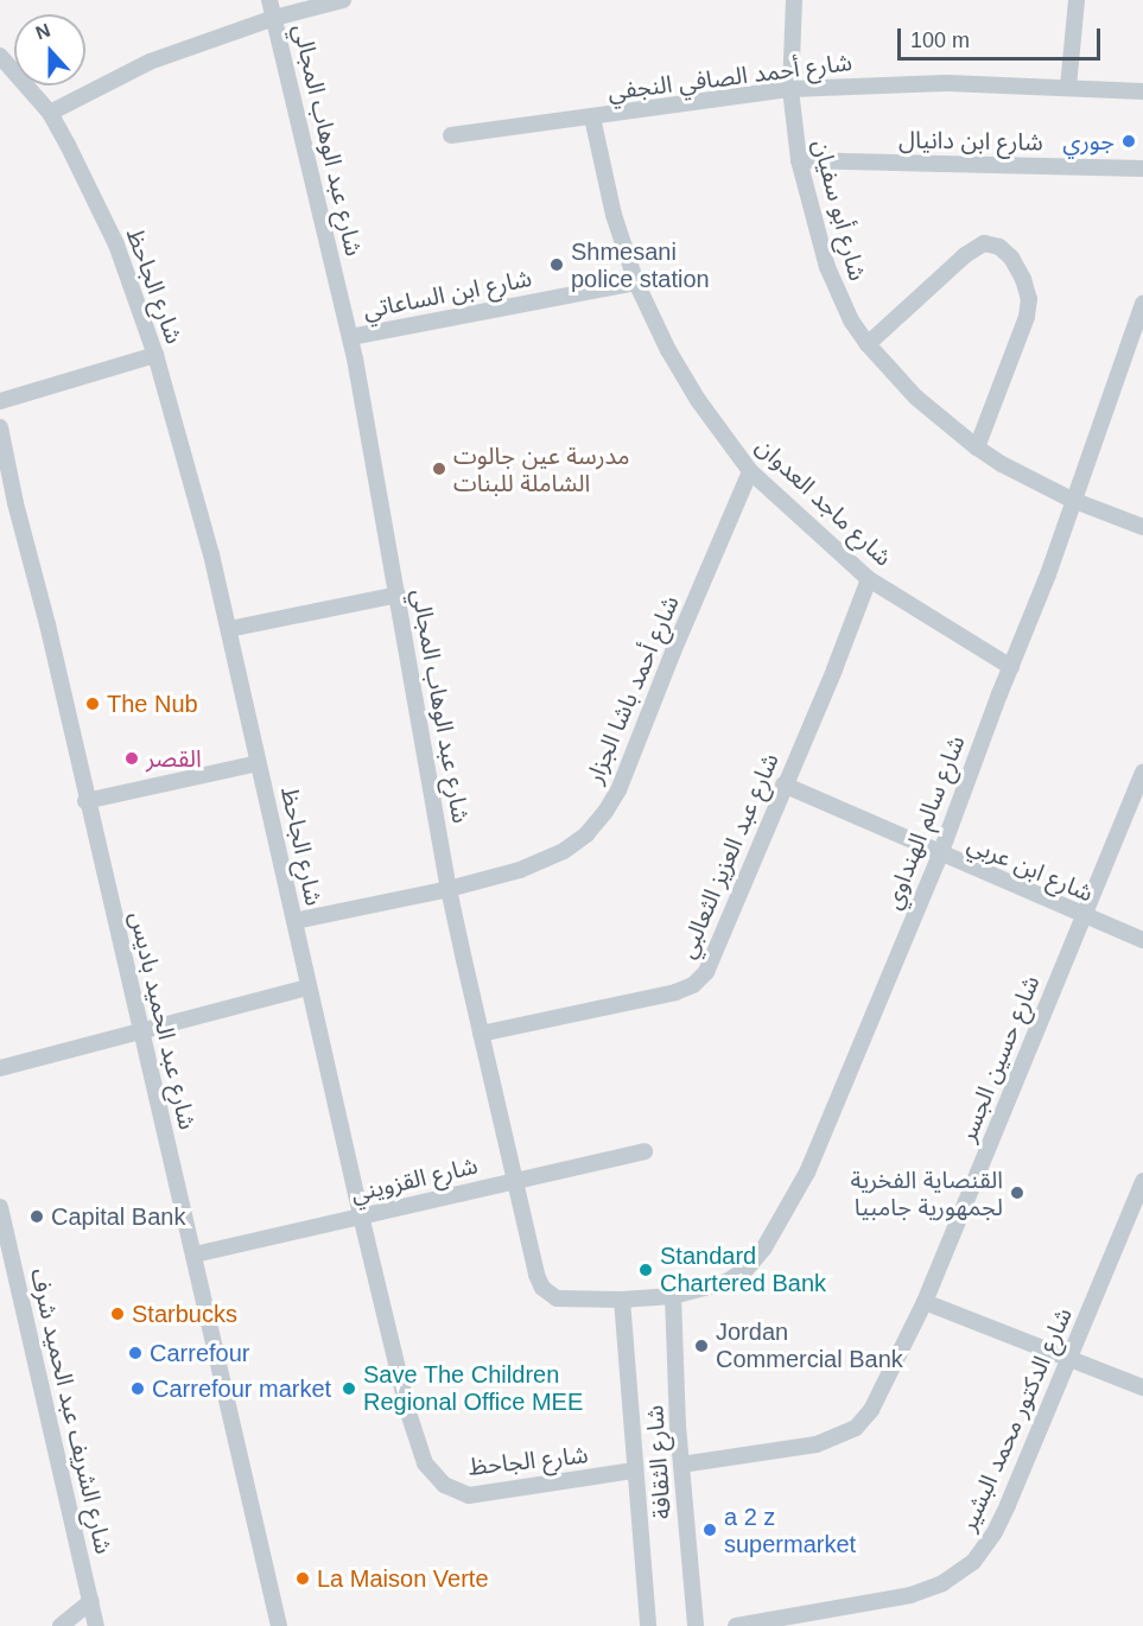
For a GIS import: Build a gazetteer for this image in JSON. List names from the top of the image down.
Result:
{
  "streets": {
    "street": [
      "شارع أحمد الصافي النجفي",
      "شارع عبد الوهاب المجالي",
      "شارع ابن دانيال",
      "شارع أبو سفيان",
      "شارع الجاحظ",
      "شارع ابن الساعاتي",
      "شارع ماجد العدوان",
      "شارع أحمد باشا الجزار",
      "شارع سالم الهنداوي",
      "شارع عبد العزيز الثعالبي",
      "شارع ابن عربي",
      "شارع عبد الحميد باديس",
      "شارع حسين الجسر",
      "شارع القزويني",
      "شارع الشريف عبد الحميد شرف",
      "شارع الدكتور محمد البشير",
      "شارع الثقافة"
    ]
  },
  "crossings": [
    ["شارع أحمد الصافي النجفي", "شارع أبو سفيان"],
    ["شارع أحمد الصافي النجفي", "شارع ماجد العدوان"],
    ["شارع عبد الوهاب المجالي", "شارع ابن الساعاتي"],
    ["شارع عبد الوهاب المجالي", "شارع أحمد باشا الجزار"],
    ["شارع عبد الوهاب المجالي", "شارع سالم الهنداوي"],
    ["شارع عبد الوهاب المجالي", "شارع عبد العزيز الثعالبي"],
    ["شارع عبد الوهاب المجالي", "شارع القزويني"],
    ["شارع عبد الوهاب المجالي", "شارع الثقافة"],
    ["شارع ابن دانيال", "شارع أبو سفيان"],
    ["شارع أبو سفيان", "شارع سالم الهنداوي"],
    ["شارع الجاحظ", "شارع أحمد باشا الجزار"],
    ["شارع الجاحظ", "شارع القزويني"],
    ["شارع الجاحظ", "شارع الثقافة"],
    ["شارع ابن الساعاتي", "شارع ماجد العدوان"],
    ["شارع ماجد العدوان", "شارع أحمد باشا الجزار"],
    ["شارع ماجد العدوان", "شارع سالم الهنداوي"],
    ["شارع ماجد العدوان", "شارع عبد العزيز الثعالبي"],
    ["شارع سالم الهنداوي", "شارع ابن عربي"],
    ["شارع سالم الهنداوي", "شارع الثقافة"],
    ["شارع عبد العزيز الثعالبي", "شارع ابن عربي"],
    ["شارع ابن عربي", "شارع حسين الجسر"],
    ["شارع عبد الحميد باديس", "شارع القزويني"],
    ["شارع حسين الجسر", "شارع الثقافة"]
  ],
  "places": [
    "جوري",
    "Shmesani police station",
    "مدرسة عين جالوت الشاملة للبنات",
    "The Nub",
    "القصر",
    "القنصاية الفخرية لجمهورية جامبيا",
    "Capital Bank",
    "Standard Chartered Bank",
    "Starbucks",
    "Jordan Commercial Bank",
    "Carrefour",
    "Carrefour market",
    "Save The Children Regional Office MEE",
    "a 2 z supermarket",
    "La Maison Verte"
  ],
  "scale_bar": "100 m",
  "north": "top"
}
